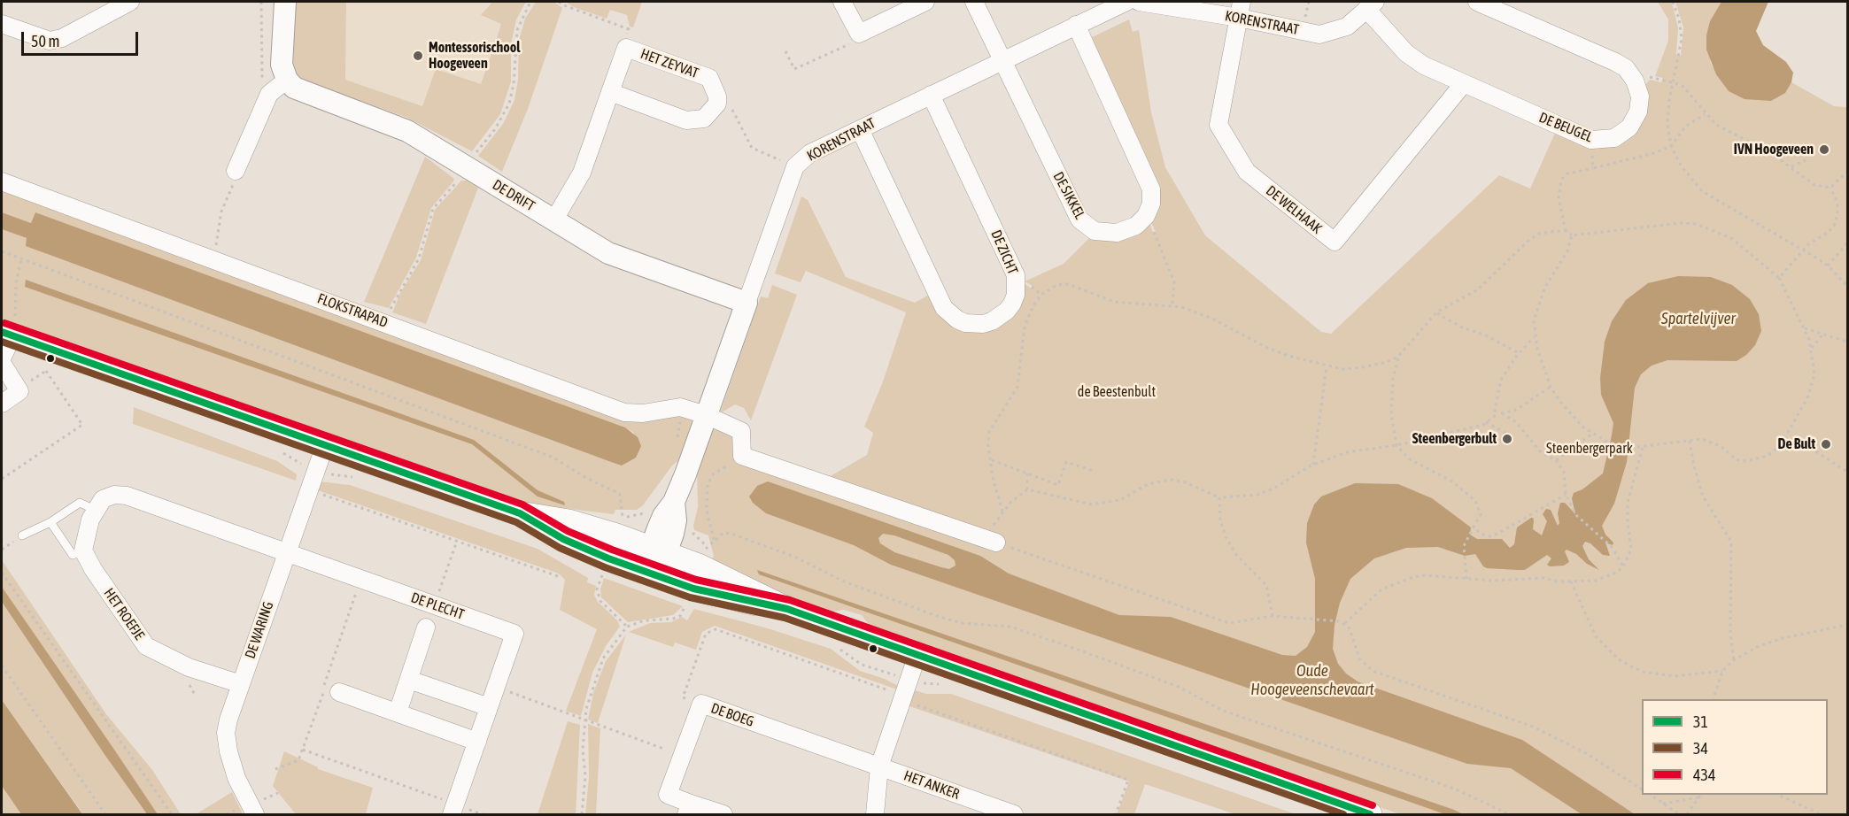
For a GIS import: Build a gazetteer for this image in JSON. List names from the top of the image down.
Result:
{
  "streets": {
    "street": [
      "KORENSTRAAT",
      "HET ZEYVAT",
      "DE BEUGEL",
      "DE DRIFT",
      "DE SIKKEL",
      "DE WELHAAK",
      "DE ZICHT",
      "FLOKSTRAPAD",
      "DE PLECHT",
      "HET ROEFJE",
      "DE WARING",
      "DE BOEG",
      "HET ANKER"
    ]
  },
  "crossings": [
    ["KORENSTRAAT", "DE BEUGEL"],
    ["KORENSTRAAT", "DE DRIFT"],
    ["KORENSTRAAT", "DE SIKKEL"],
    ["KORENSTRAAT", "DE WELHAAK"],
    ["KORENSTRAAT", "DE ZICHT"],
    ["KORENSTRAAT", "FLOKSTRAPAD"],
    ["HET ZEYVAT", "DE DRIFT"],
    ["DE BEUGEL", "DE WELHAAK"],
    ["DE PLECHT", "DE WARING"],
    ["HET ROEFJE", "DE WARING"],
    ["DE BOEG", "HET ANKER"]
  ],
  "water": ["Spartelvijver", "Oude Hoogeveenschevaart"],
  "parks": ["de Beestenbult", "Steenbergerpark"],
  "places": [
    "Montessorischool Hoogeveen",
    "IVN Hoogeveen",
    "Steenbergerbult",
    "De Bult"
  ],
  "lines": ["transit line 434", "transit line 31", "transit line 34"],
  "legend": ["31", "34", "434"],
  "scale_bar": "50 m"
}
